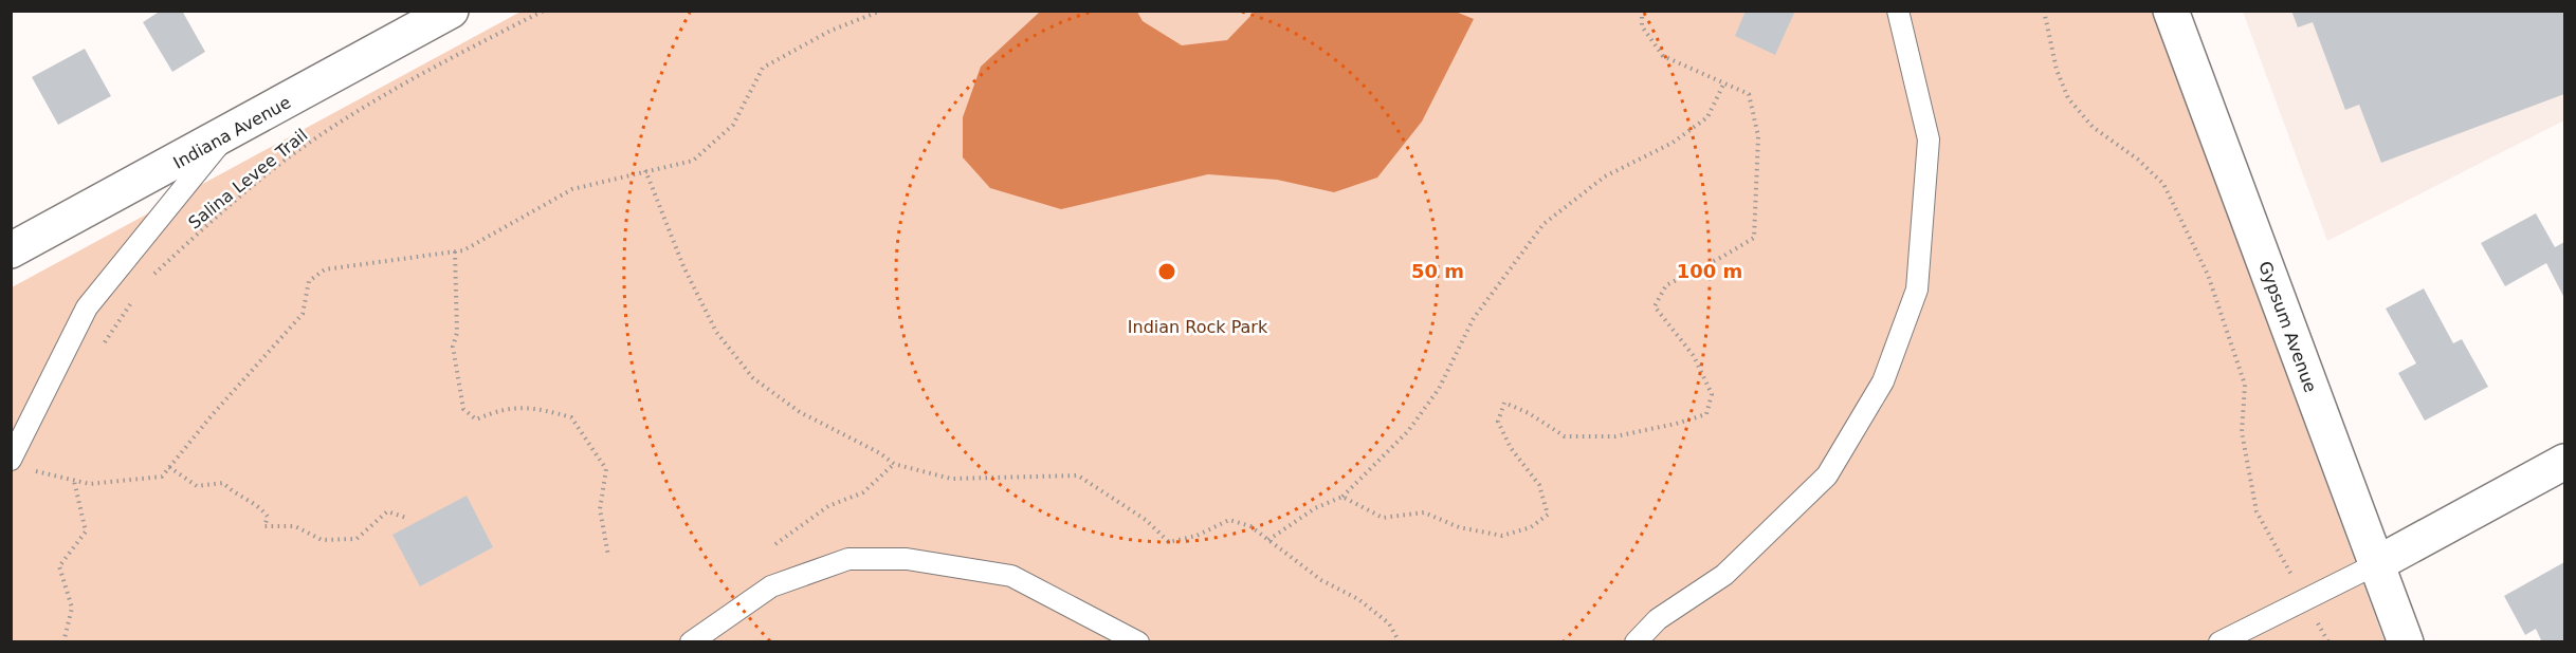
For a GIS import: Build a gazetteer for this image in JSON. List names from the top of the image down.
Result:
{
  "streets": {
    "street": ["Indiana Avenue", "Gypsum Avenue"],
    "path": ["Salina Levee Trail"]
  },
  "parks": ["Indian Rock Park"],
  "rings": ["50 m", "100 m"]
}
